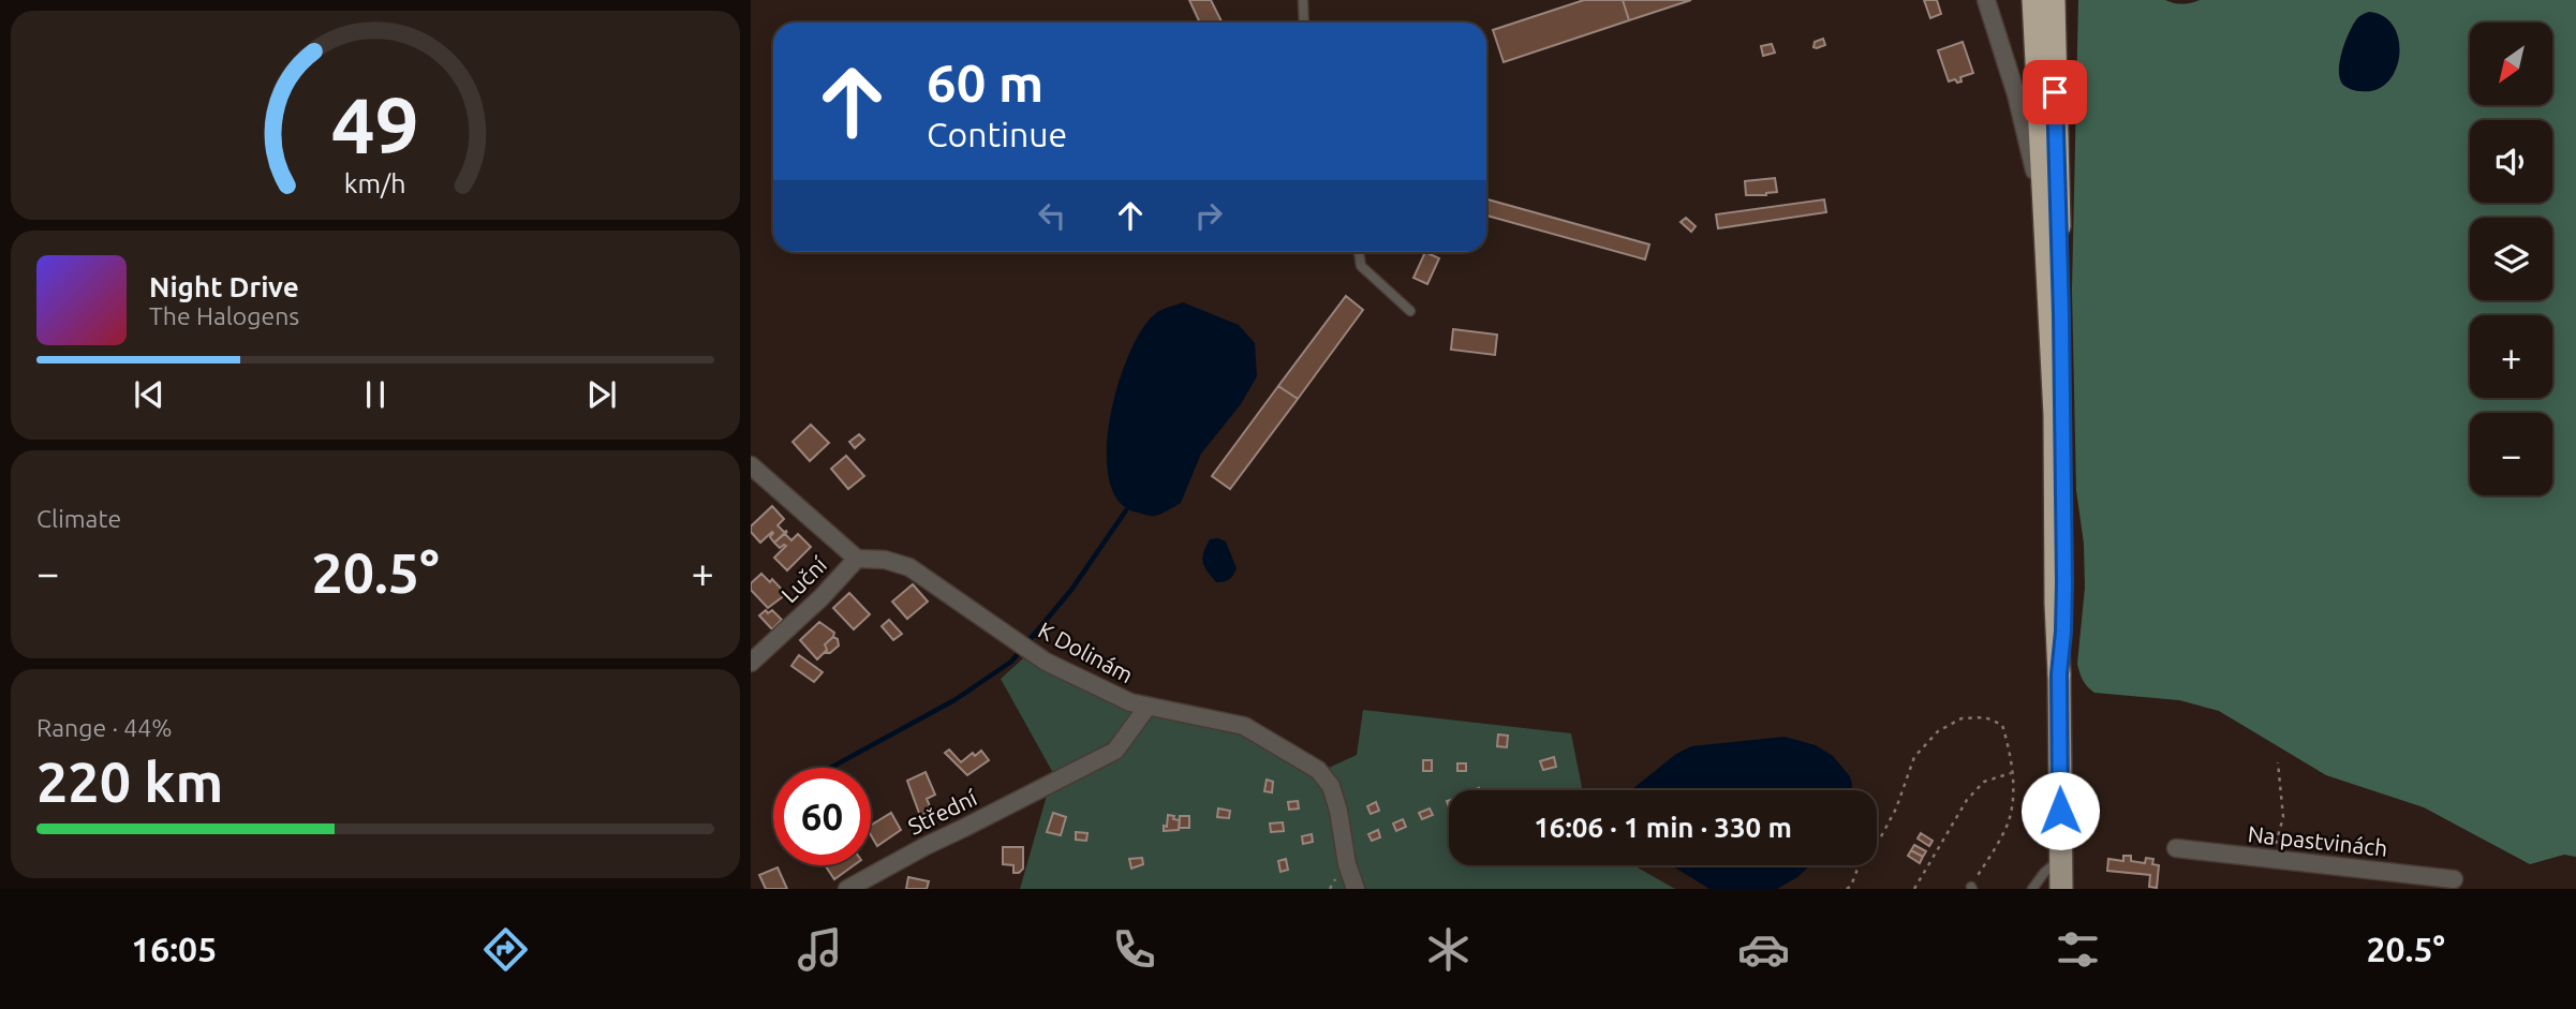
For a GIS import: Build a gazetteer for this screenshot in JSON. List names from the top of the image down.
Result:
{
  "streets": {
    "street": [
      "Luční",
      "K Dolinám",
      "Střední",
      "Na pastvinách"
    ]
  },
  "crossings": [
    ["Luční", "K Dolinám"],
    ["K Dolinám", "Střední"]
  ],
  "north": "bottom left",
  "page": {
    "map_buttons": ["+", "−"],
    "turn": ["60 m", "Continue"],
    "song": ["Night Drive", "The Halogens"],
    "tile": [
      "Climate",
      ["Range · 44%", "220 km"]
    ],
    "heat": ["−", "20.5°", "+"],
    "limit": "60",
    "trip": "16:06 · 1 min · 330 m",
    "tabs": ["16:05", "20.5°"],
    "gauge": ["49", "km/h"]
  }
}
